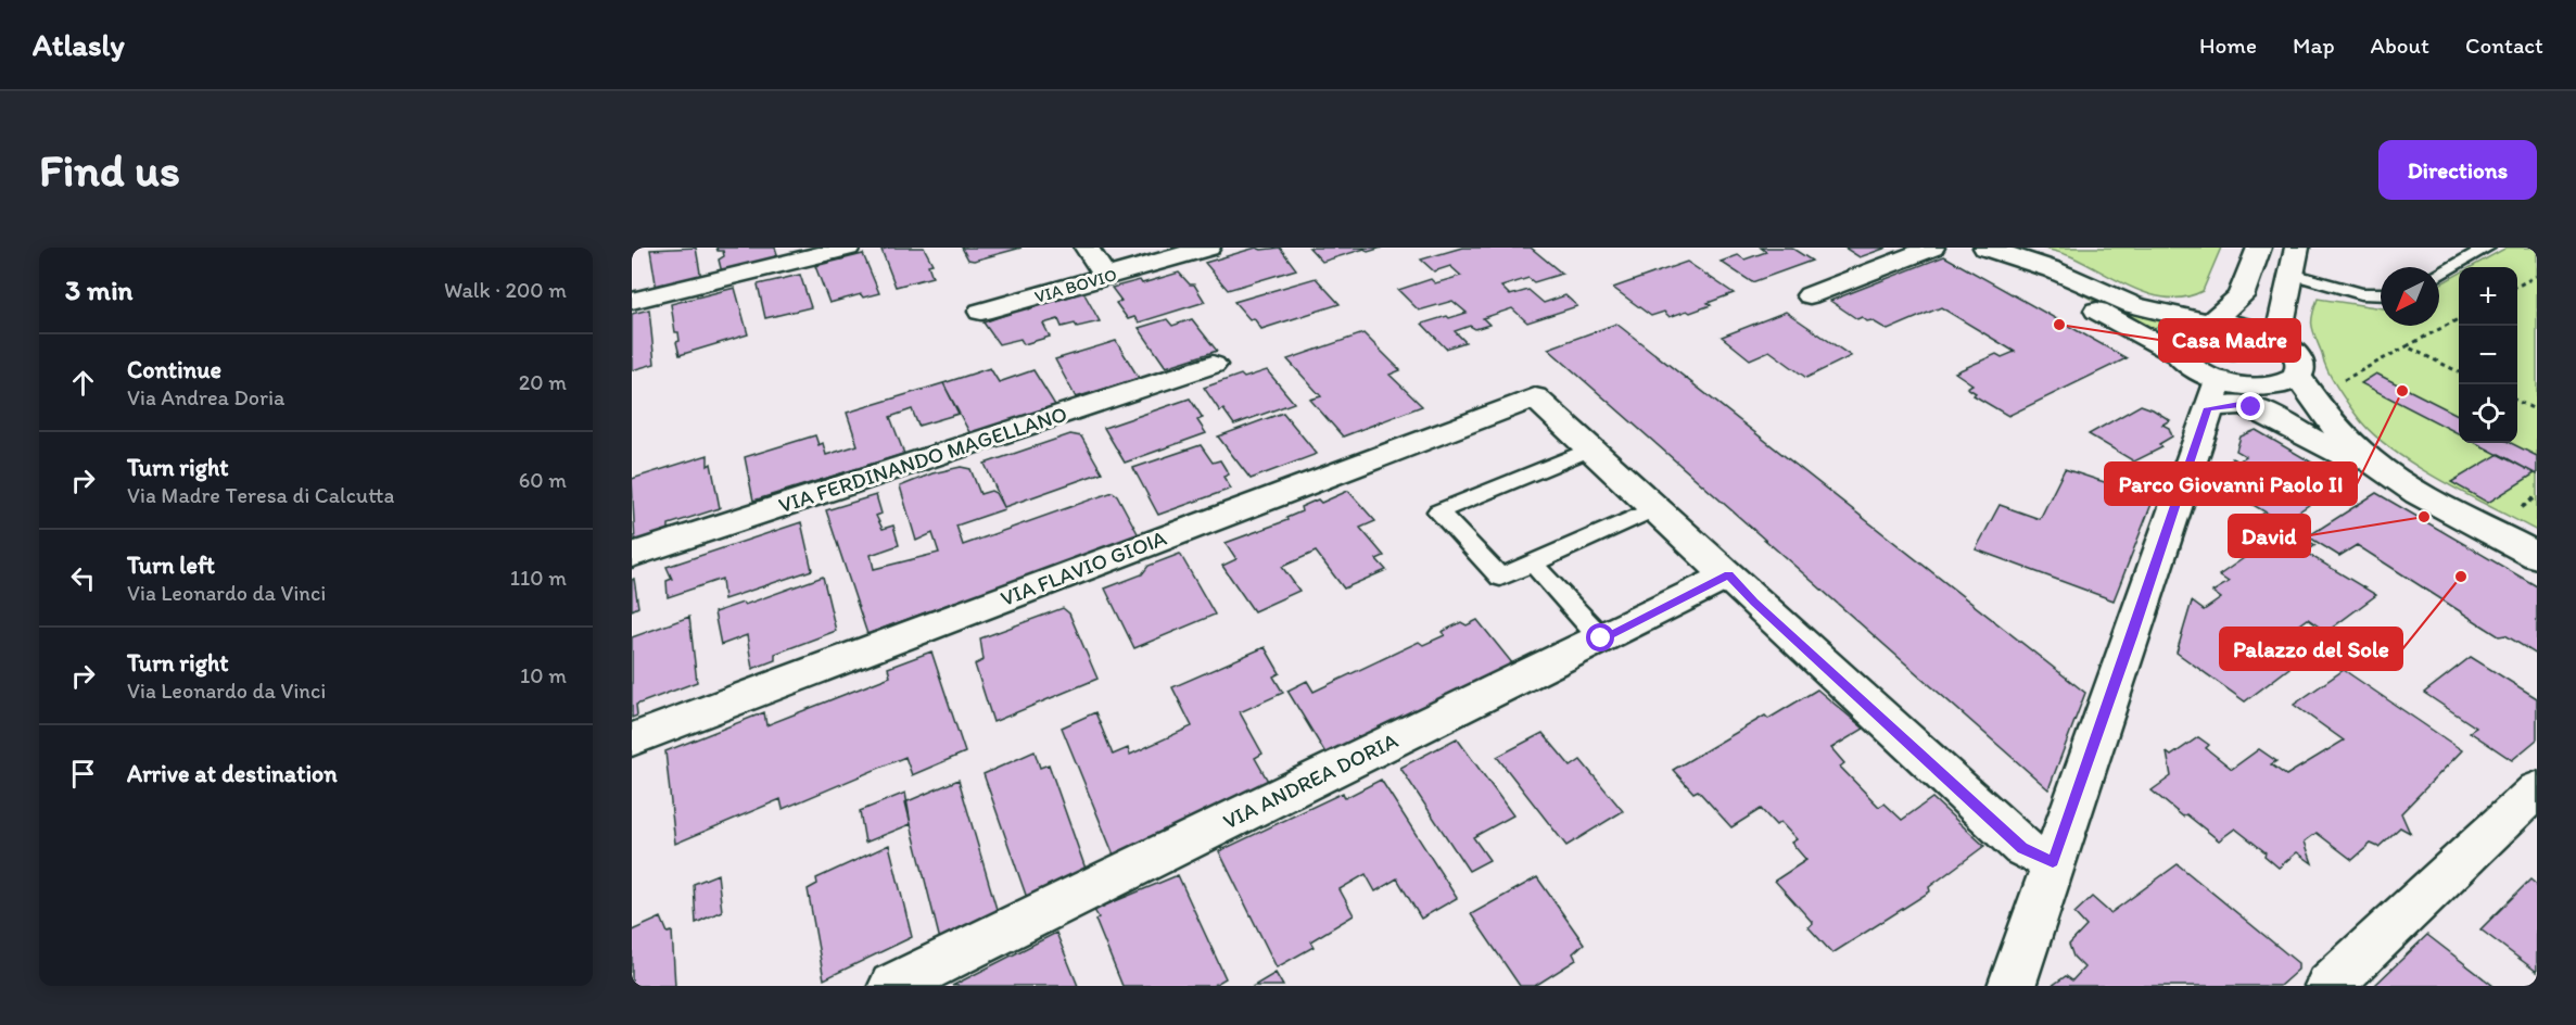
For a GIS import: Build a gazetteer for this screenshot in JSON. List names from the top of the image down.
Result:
{
  "streets": {
    "street": [
      "VIA BOVIO",
      "VIA FERDINANDO MAGELLANO",
      "VIA FLAVIO GIOIA",
      "VIA ANDREA DORIA"
    ]
  },
  "places": [
    "Casa Madre",
    "Parco Giovanni Paolo II",
    "David",
    "Palazzo del Sole"
  ],
  "north": "bottom left",
  "page": {
    "header": "Atlasly",
    "nav": [
      "Home",
      "Map",
      "About",
      "Contact"
    ],
    "buttons": "Directions",
    "title": "Find us",
    "heading": ["3 min", "Walk · 200 m"],
    "map_buttons": ["+", "−"],
    "list": [
      ["Continue", "Via Andrea Doria", "20 m"],
      ["Turn right", "Via Madre Teresa di Calcutta", "60 m"],
      ["Turn left", "Via Leonardo da Vinci", "110 m"],
      ["Turn right", "Via Leonardo da Vinci", "10 m"],
      "Arrive at destination"
    ]
  }
}
